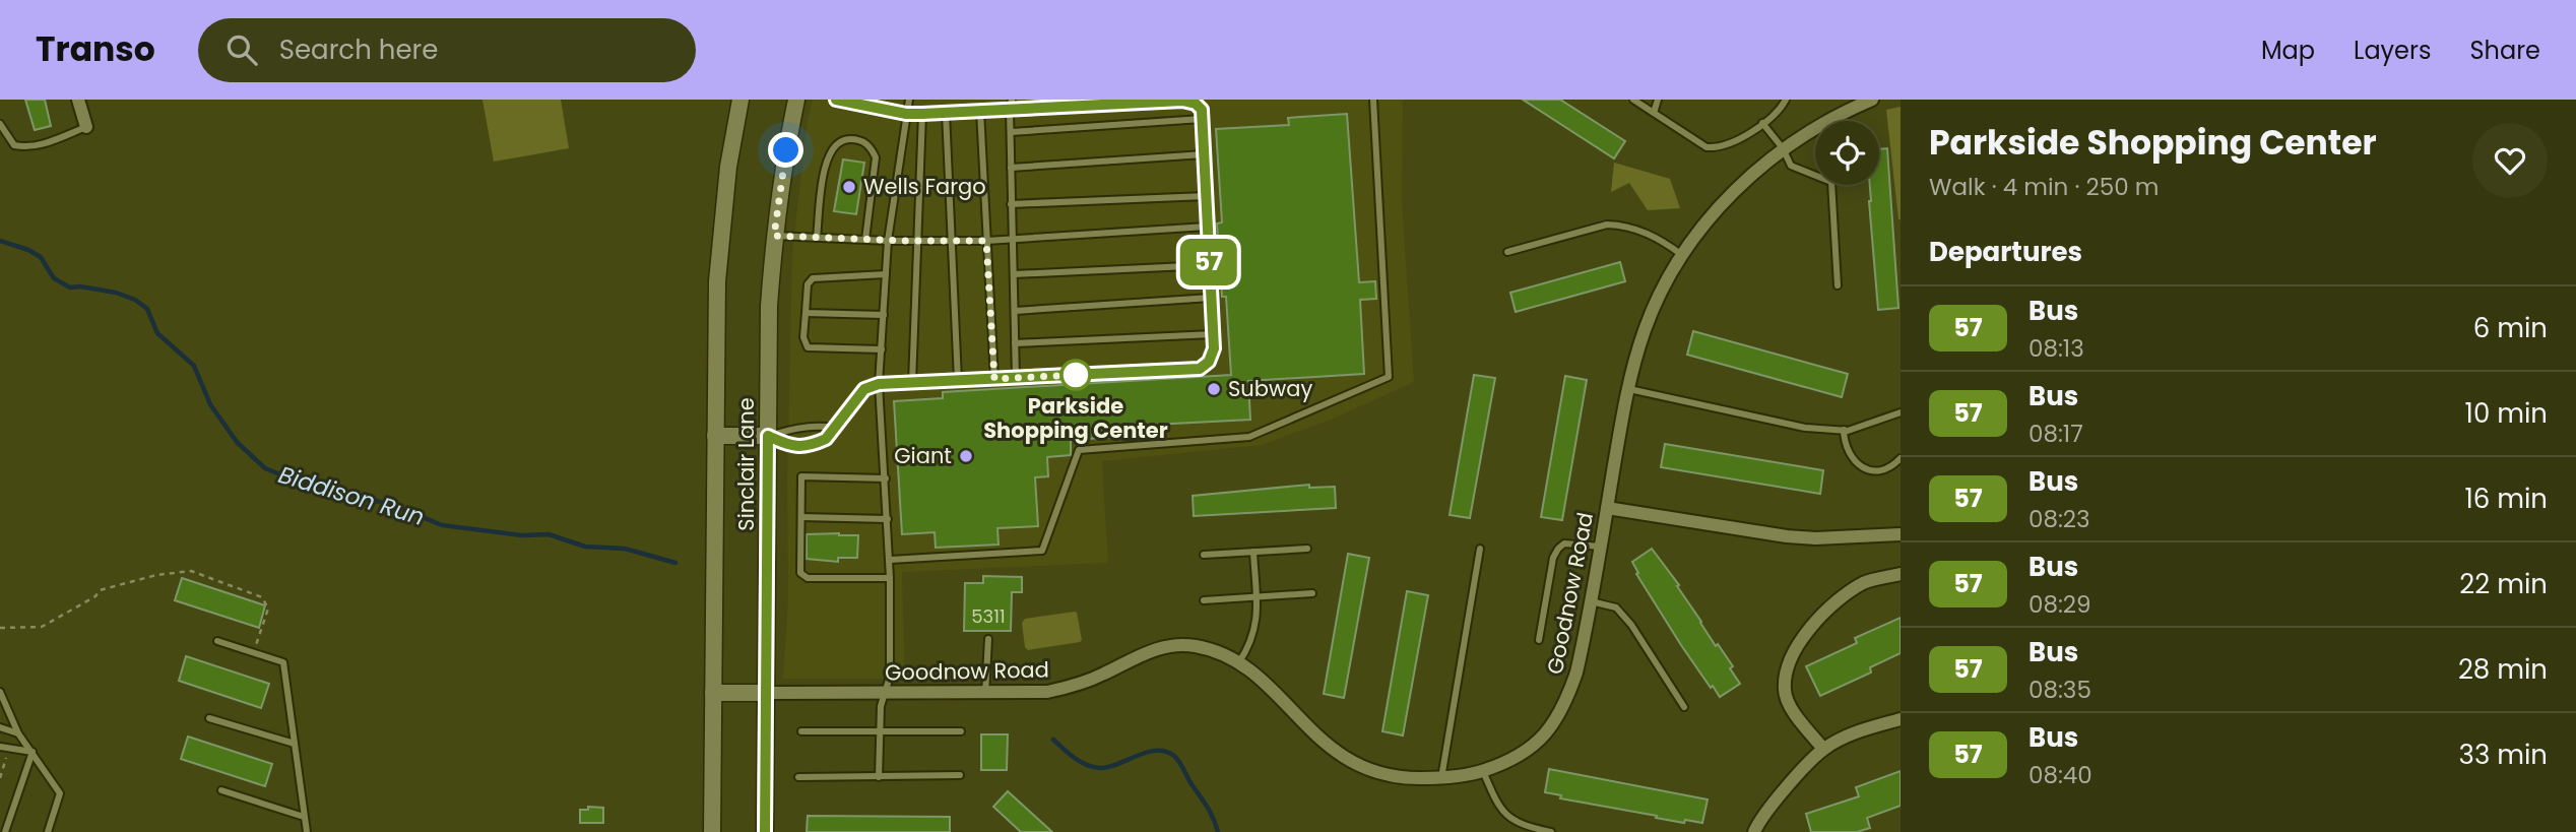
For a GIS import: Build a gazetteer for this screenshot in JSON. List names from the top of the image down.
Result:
{
  "streets": {
    "street": ["Sinclair Lane", "Goodnow Road"]
  },
  "crossings": [
    ["Sinclair Lane", "Goodnow Road"]
  ],
  "water": ["Biddison Run"],
  "places": [
    "Wells Fargo",
    "Parkside Shopping Center",
    "Subway",
    "Giant"
  ],
  "lines": ["bus line 57"],
  "house_numbers": ["5311"],
  "page": {
    "header": "Transo",
    "search": "Search here",
    "nav": ["Map", "Layers", "Share"],
    "on_map": "57",
    "heading": [
      ["Parkside Shopping Center", "Walk · 4 min · 250 m"],
      "Departures"
    ],
    "list": [
      {
        "mark": "57",
        "name": "Bus",
        "note": "08:13",
        "value": "6 min"
      },
      {
        "mark": "57",
        "name": "Bus",
        "note": "08:17",
        "value": "10 min"
      },
      {
        "mark": "57",
        "name": "Bus",
        "note": "08:23",
        "value": "16 min"
      },
      {
        "mark": "57",
        "name": "Bus",
        "note": "08:29",
        "value": "22 min"
      },
      {
        "mark": "57",
        "name": "Bus",
        "note": "08:35",
        "value": "28 min"
      },
      {
        "mark": "57",
        "name": "Bus",
        "note": "08:40",
        "value": "33 min"
      }
    ]
  }
}
